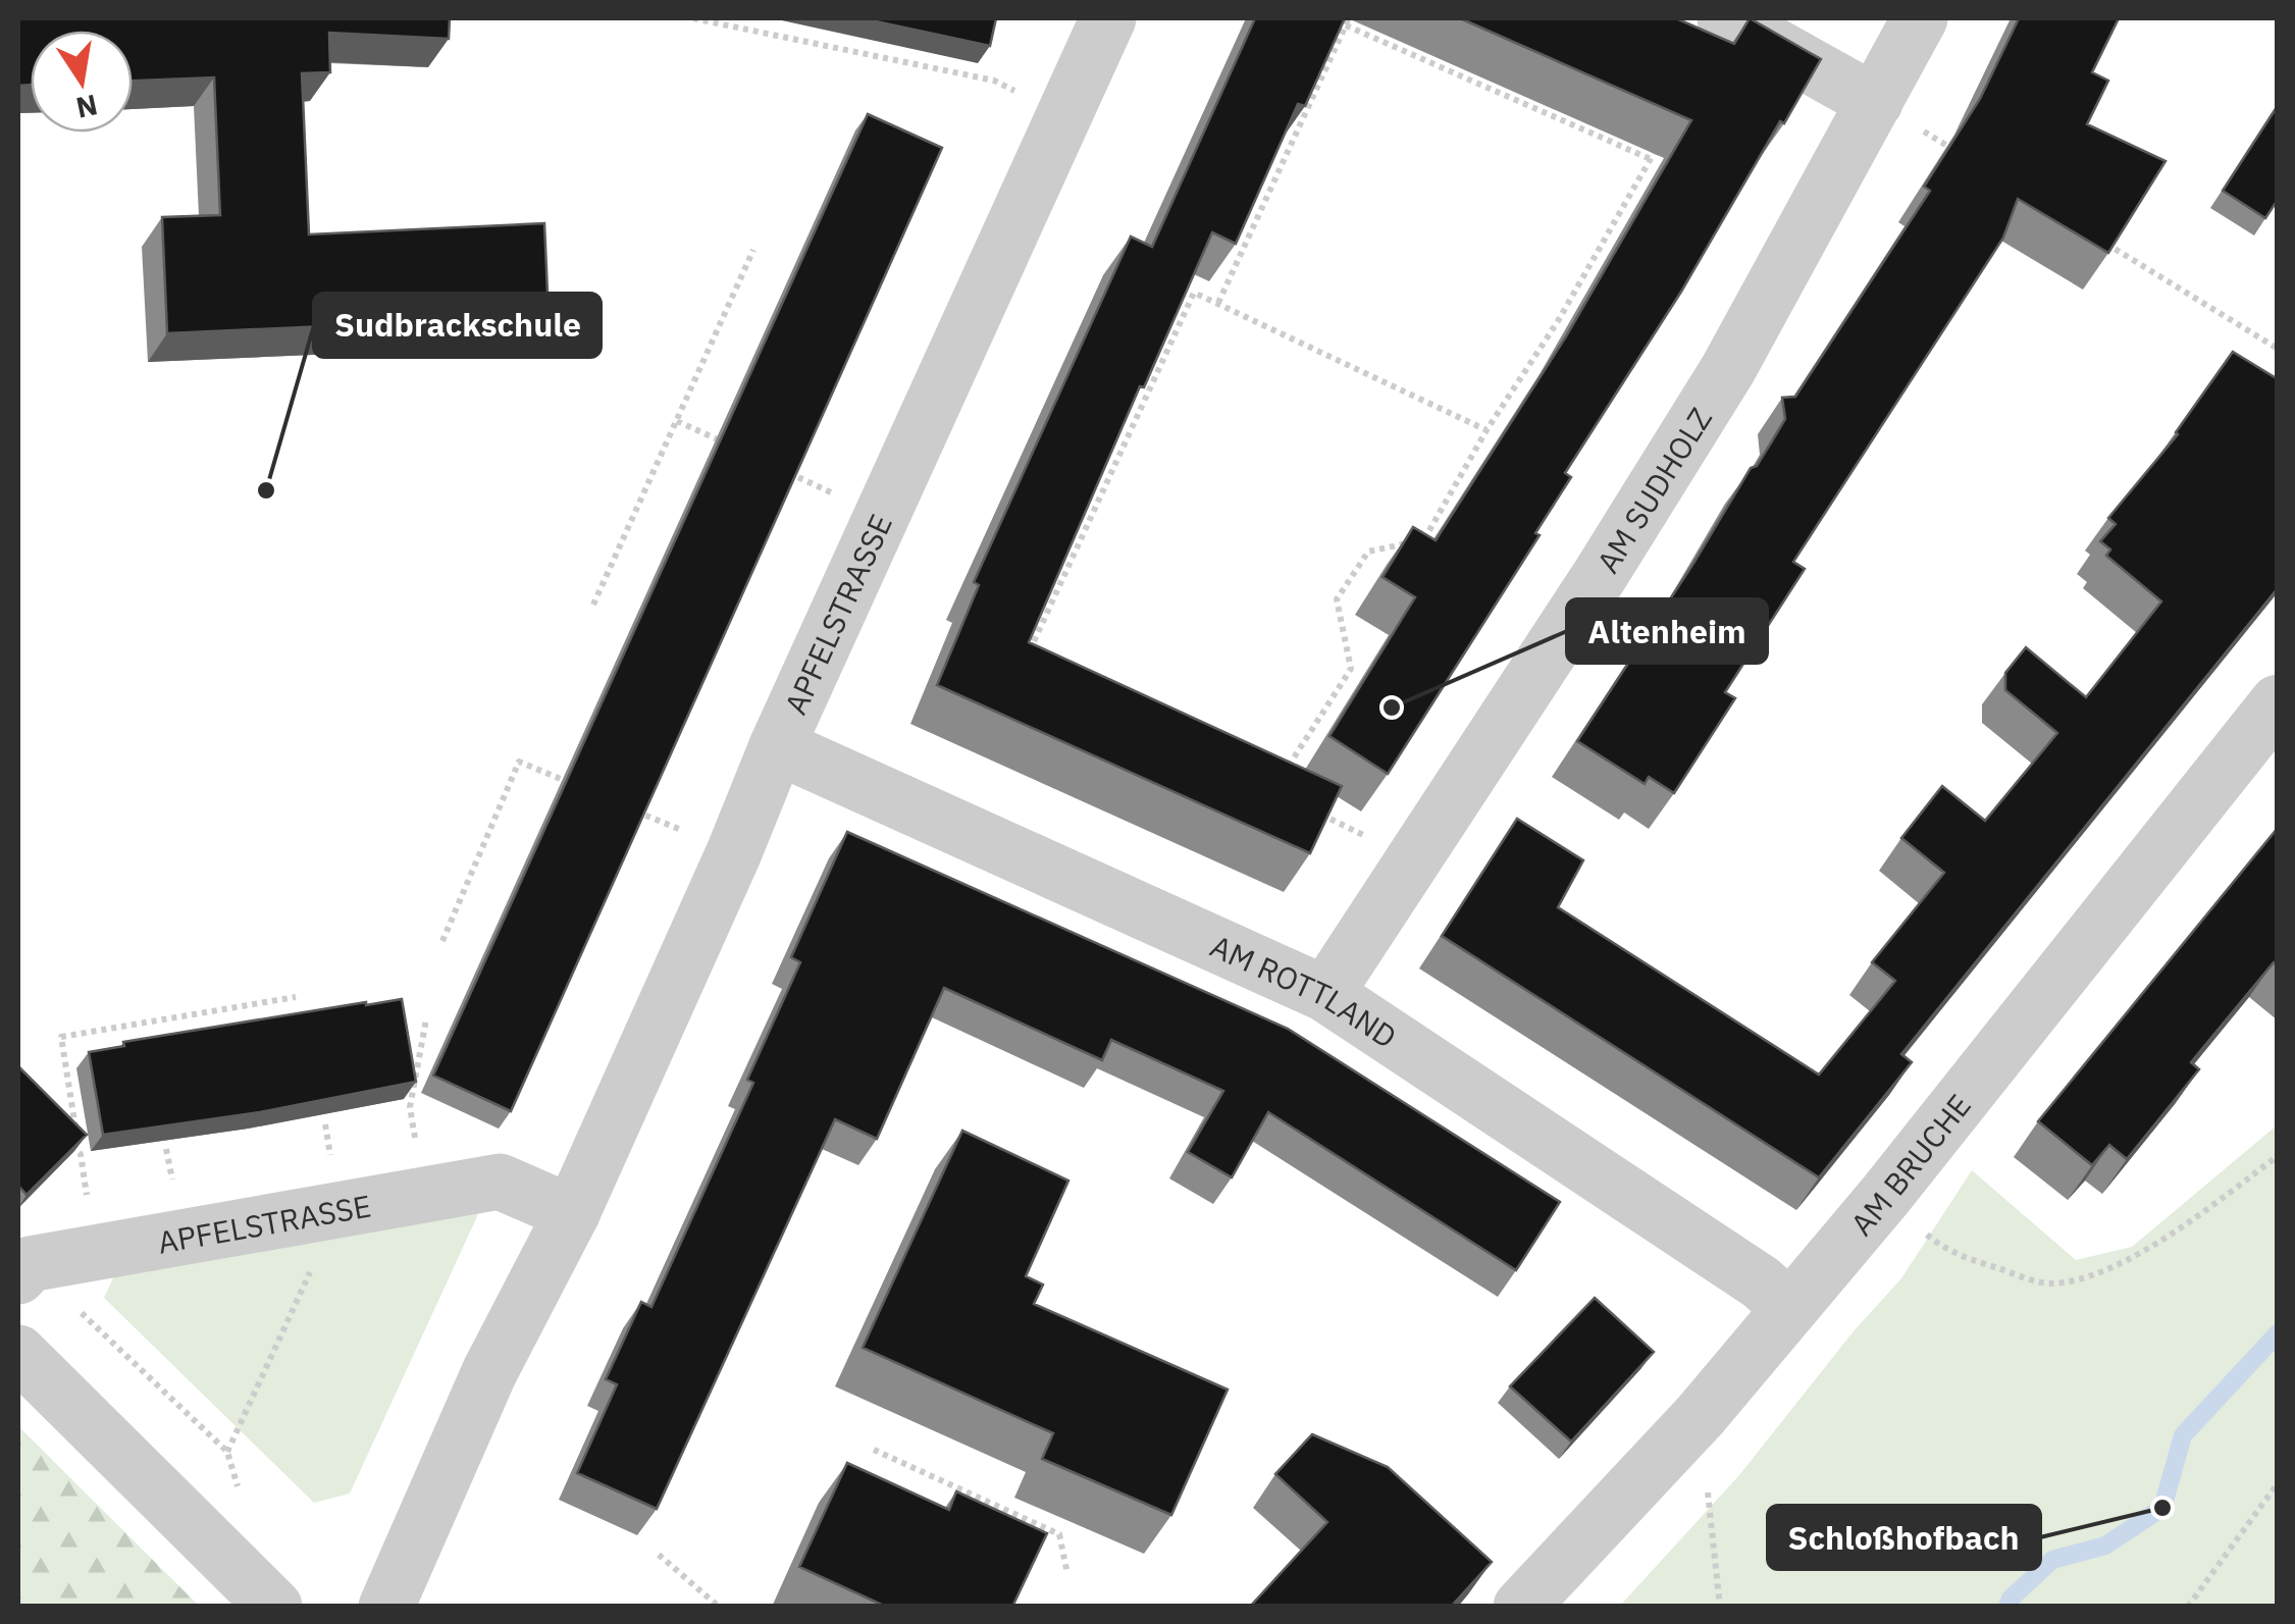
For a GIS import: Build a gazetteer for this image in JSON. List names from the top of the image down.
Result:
{
  "streets": {
    "street": [
      "AM SUDHOLZ",
      "APFELSTRASSE",
      "AM ROTTLAND",
      "AM BRUCHE"
    ]
  },
  "crossings": [
    ["AM SUDHOLZ", "AM ROTTLAND"],
    ["APFELSTRASSE", "AM ROTTLAND"],
    ["AM ROTTLAND", "AM BRUCHE"]
  ],
  "places": ["Sudbrackschule", "Altenheim", "Schloßhofbach"],
  "north": "bottom"
}
